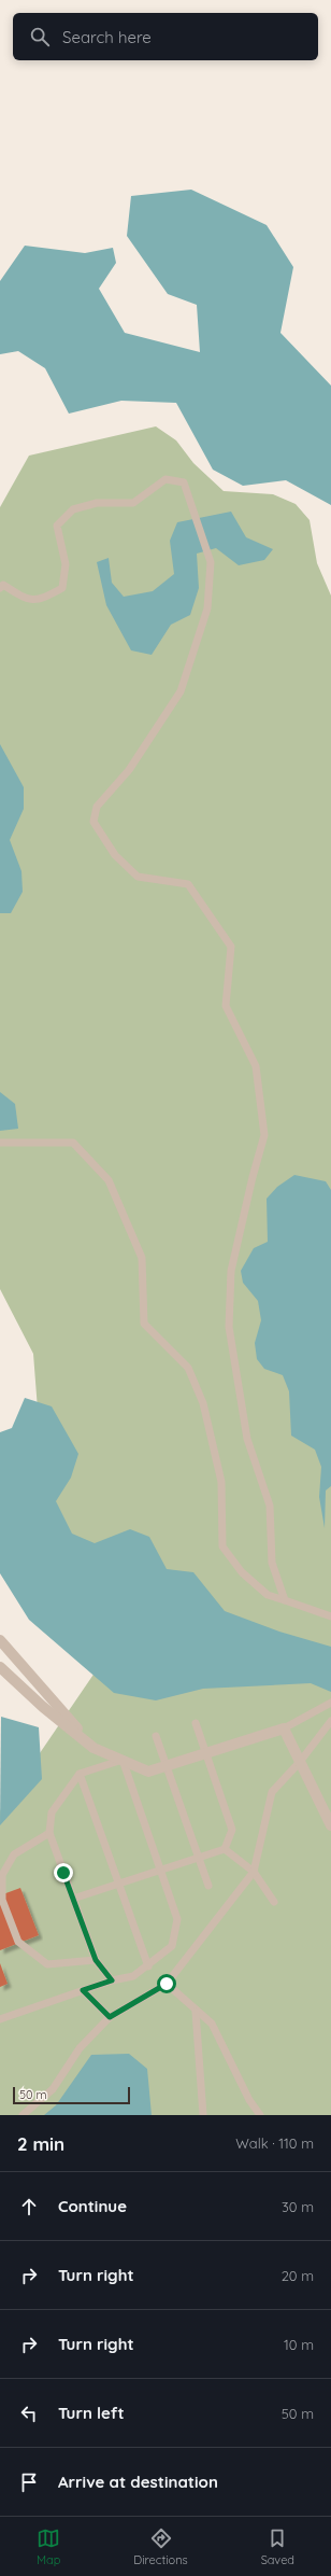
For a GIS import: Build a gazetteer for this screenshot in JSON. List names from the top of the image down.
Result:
{
  "scale_bar": "50 m",
  "page": {
    "search": "Search here",
    "scale": "50 m",
    "heading": ["2 min", "Walk · 110 m"],
    "list": [
      ["Continue", "30 m"],
      ["Turn right", "20 m"],
      ["Turn right", "10 m"],
      ["Turn left", "50 m"],
      "Arrive at destination"
    ],
    "nav": ["Map", "Directions", "Saved"]
  }
}
